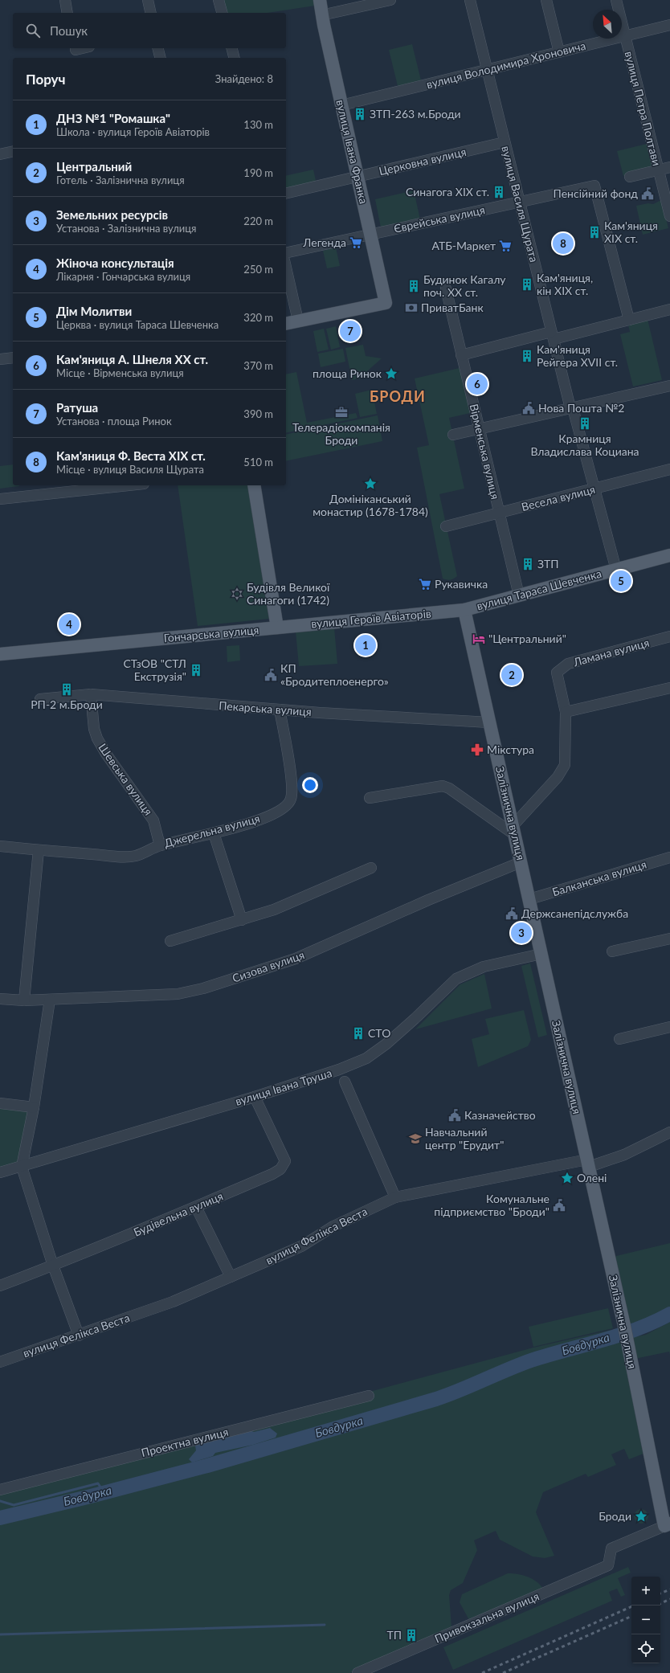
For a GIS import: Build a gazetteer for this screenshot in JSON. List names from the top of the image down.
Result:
{
  "streets": {
    "main road": [
      "вулиця Івана Франка",
      "вулиця Тараса Шевченка",
      "вулиця Героїв Авіаторів",
      "Гончарська вулиця",
      "Залізнична вулиця"
    ],
    "street": [
      "вулиця Володимира Хроновича",
      "вулиця Петра Полтави",
      "Церковна вулиця",
      "вулиця Василя Щурата",
      "Єврейська вулиця",
      "Вірменська вулиця",
      "Весела вулиця",
      "Ламана вулиця",
      "Пекарська вулиця",
      "Шевська вулиця",
      "Джерельна вулиця",
      "Балканська вулиця",
      "Сизова вулиця",
      "вулиця Івана Труша",
      "Будівельна вулиця",
      "вулиця Фелікса Веста",
      "Проектна вулиця",
      "Привокзальна вулиця"
    ]
  },
  "crossings": [
    ["вулиця Володимира Хроновича", "вулиця Петра Полтави"],
    ["вулиця Володимира Хроновича", "вулиця Івана Франка"],
    ["вулиця Володимира Хроновича", "вулиця Василя Щурата"],
    ["вулиця Івана Франка", "Церковна вулиця"],
    ["вулиця Івана Франка", "Єврейська вулиця"],
    ["Церковна вулиця", "вулиця Василя Щурата"],
    ["вулиця Василя Щурата", "Єврейська вулиця"],
    ["вулиця Василя Щурата", "Весела вулиця"],
    ["вулиця Василя Щурата", "вулиця Тараса Шевченка"],
    ["Вірменська вулиця", "Весела вулиця"],
    ["Вірменська вулиця", "вулиця Тараса Шевченка"],
    ["вулиця Тараса Шевченка", "вулиця Героїв Авіаторів"],
    ["вулиця Тараса Шевченка", "Залізнична вулиця"],
    ["вулиця Героїв Авіаторів", "Гончарська вулиця"],
    ["вулиця Героїв Авіаторів", "Залізнична вулиця"],
    ["Пекарська вулиця", "Шевська вулиця"],
    ["Пекарська вулиця", "Залізнична вулиця"],
    ["Пекарська вулиця", "Джерельна вулиця"],
    ["Шевська вулиця", "Джерельна вулиця"],
    ["Залізнична вулиця", "Балканська вулиця"],
    ["Залізнична вулиця", "Сизова вулиця"],
    ["Залізнична вулиця", "вулиця Івана Труша"],
    ["Залізнична вулиця", "вулиця Фелікса Веста"],
    ["Залізнична вулиця", "Привокзальна вулиця"],
    ["вулиця Івана Труша", "Будівельна вулиця"]
  ],
  "districts": ["БРОДИ"],
  "water": ["Бовдурка"],
  "places": {
    "building": [
      "ЗТП-263 м.Броди",
      "Синагога XIX ст.",
      "Кам'яниця XIX ст.",
      "Кам'яниця, кін XIX ст.",
      "Будинок Кагалу поч. XX ст.",
      "Кам'яниця Рейгера XVII ст.",
      "Крамниця Владислава Коциана",
      "ЗТП",
      "СТзОВ \"СТЛ Екструзія\"",
      "РП-2 м.Броди",
      "СТО",
      "ТП"
    ],
    "public building": [
      "Пенсійний фонд",
      "Нова Пошта №2",
      "КП «Бродитеплоенерго»",
      "Держсанепідслужба",
      "Казначейство",
      "Комунальне підприємство \"Броди\""
    ],
    "supermarket": ["Легенда", "АТБ-Маркет", "Рукавичка"],
    "bank": ["ПриватБанк"],
    "place": [
      "площа Ринок",
      "Домініканський монастир (1678-1784)",
      "Олені",
      "Броди"
    ],
    "office": ["Телерадіокомпанія Броди"],
    "synagogue": ["Будівля Великої Синагоги (1742)"],
    "hotel": ["\"Центральний\""],
    "pharmacy": ["Мікстура"],
    "school or university": ["Навчальний центр \"Ерудит\""]
  },
  "north": "top left",
  "page": {
    "search": "Пошук",
    "heading": ["Поруч", "Знайдено: 8"],
    "list": [
      {
        "mark": "1",
        "name": "ДНЗ №1 \"Ромашка\"",
        "note": "Школа · вулиця Героїв Авіаторів",
        "value": "130 m"
      },
      {
        "mark": "2",
        "name": "Центральний",
        "note": "Готель · Залізнична вулиця",
        "value": "190 m"
      },
      {
        "mark": "3",
        "name": "Земельних ресурсів",
        "note": "Установа · Залізнична вулиця",
        "value": "220 m"
      },
      {
        "mark": "4",
        "name": "Жіноча консультація",
        "note": "Лікарня · Гончарська вулиця",
        "value": "250 m"
      },
      {
        "mark": "5",
        "name": "Дім Молитви",
        "note": "Церква · вулиця Тараса Шевченка",
        "value": "320 m"
      },
      {
        "mark": "6",
        "name": "Кам'яниця А. Шнеля XX cт.",
        "note": "Місце · Вірменська вулиця",
        "value": "370 m"
      },
      {
        "mark": "7",
        "name": "Ратуша",
        "note": "Установа · площа Ринок",
        "value": "390 m"
      },
      {
        "mark": "8",
        "name": "Кам'яниця Ф. Веста XIX ст.",
        "note": "Місце · вулиця Василя Щурата",
        "value": "510 m"
      }
    ],
    "pins": [
      "8",
      "7",
      "6",
      "5",
      "4",
      "1",
      "2",
      "3"
    ],
    "map_buttons": ["+", "−"]
  }
}
